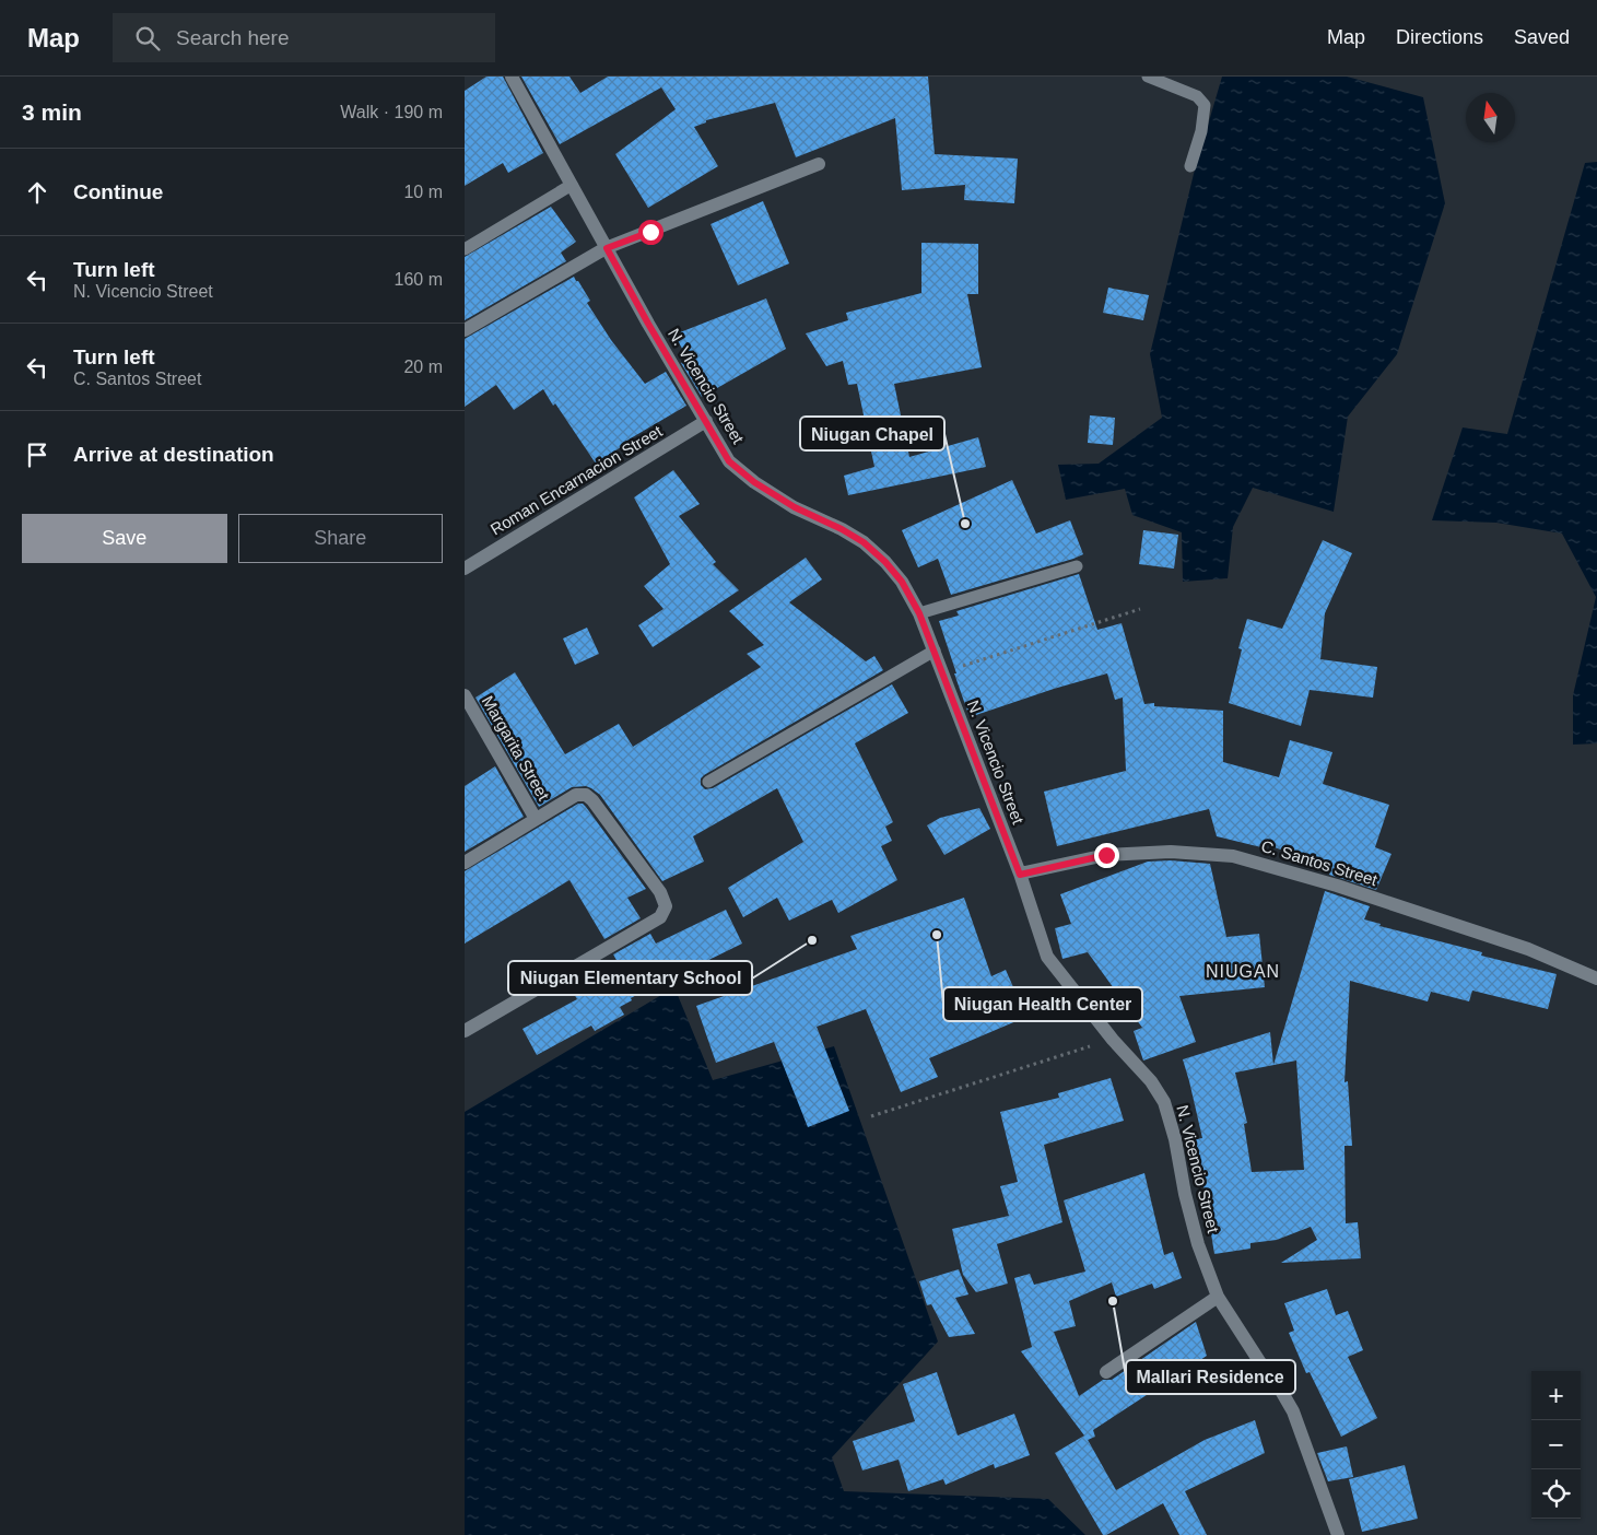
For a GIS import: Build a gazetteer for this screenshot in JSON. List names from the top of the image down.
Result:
{
  "streets": {
    "street": [
      "N. Vicencio Street",
      "Roman Encarnacion Street",
      "Margarita Street",
      "C. Santos Street"
    ]
  },
  "crossings": [
    ["N. Vicencio Street", "Roman Encarnacion Street"],
    ["N. Vicencio Street", "C. Santos Street"]
  ],
  "districts": ["NIUGAN"],
  "places": [
    "Niugan Chapel",
    "Niugan Health Center",
    "Niugan Elementary School",
    "Mallari Residence"
  ],
  "north": "top",
  "page": {
    "header": "Map",
    "search": "Search here",
    "nav": ["Map", "Directions", "Saved"],
    "heading": ["3 min", "Walk · 190 m"],
    "list": [
      ["Continue", "10 m"],
      ["Turn left", "N. Vicencio Street", "160 m"],
      ["Turn left", "C. Santos Street", "20 m"],
      "Arrive at destination"
    ],
    "buttons": ["Save", "Share"],
    "map_buttons": ["+", "−"]
  }
}
